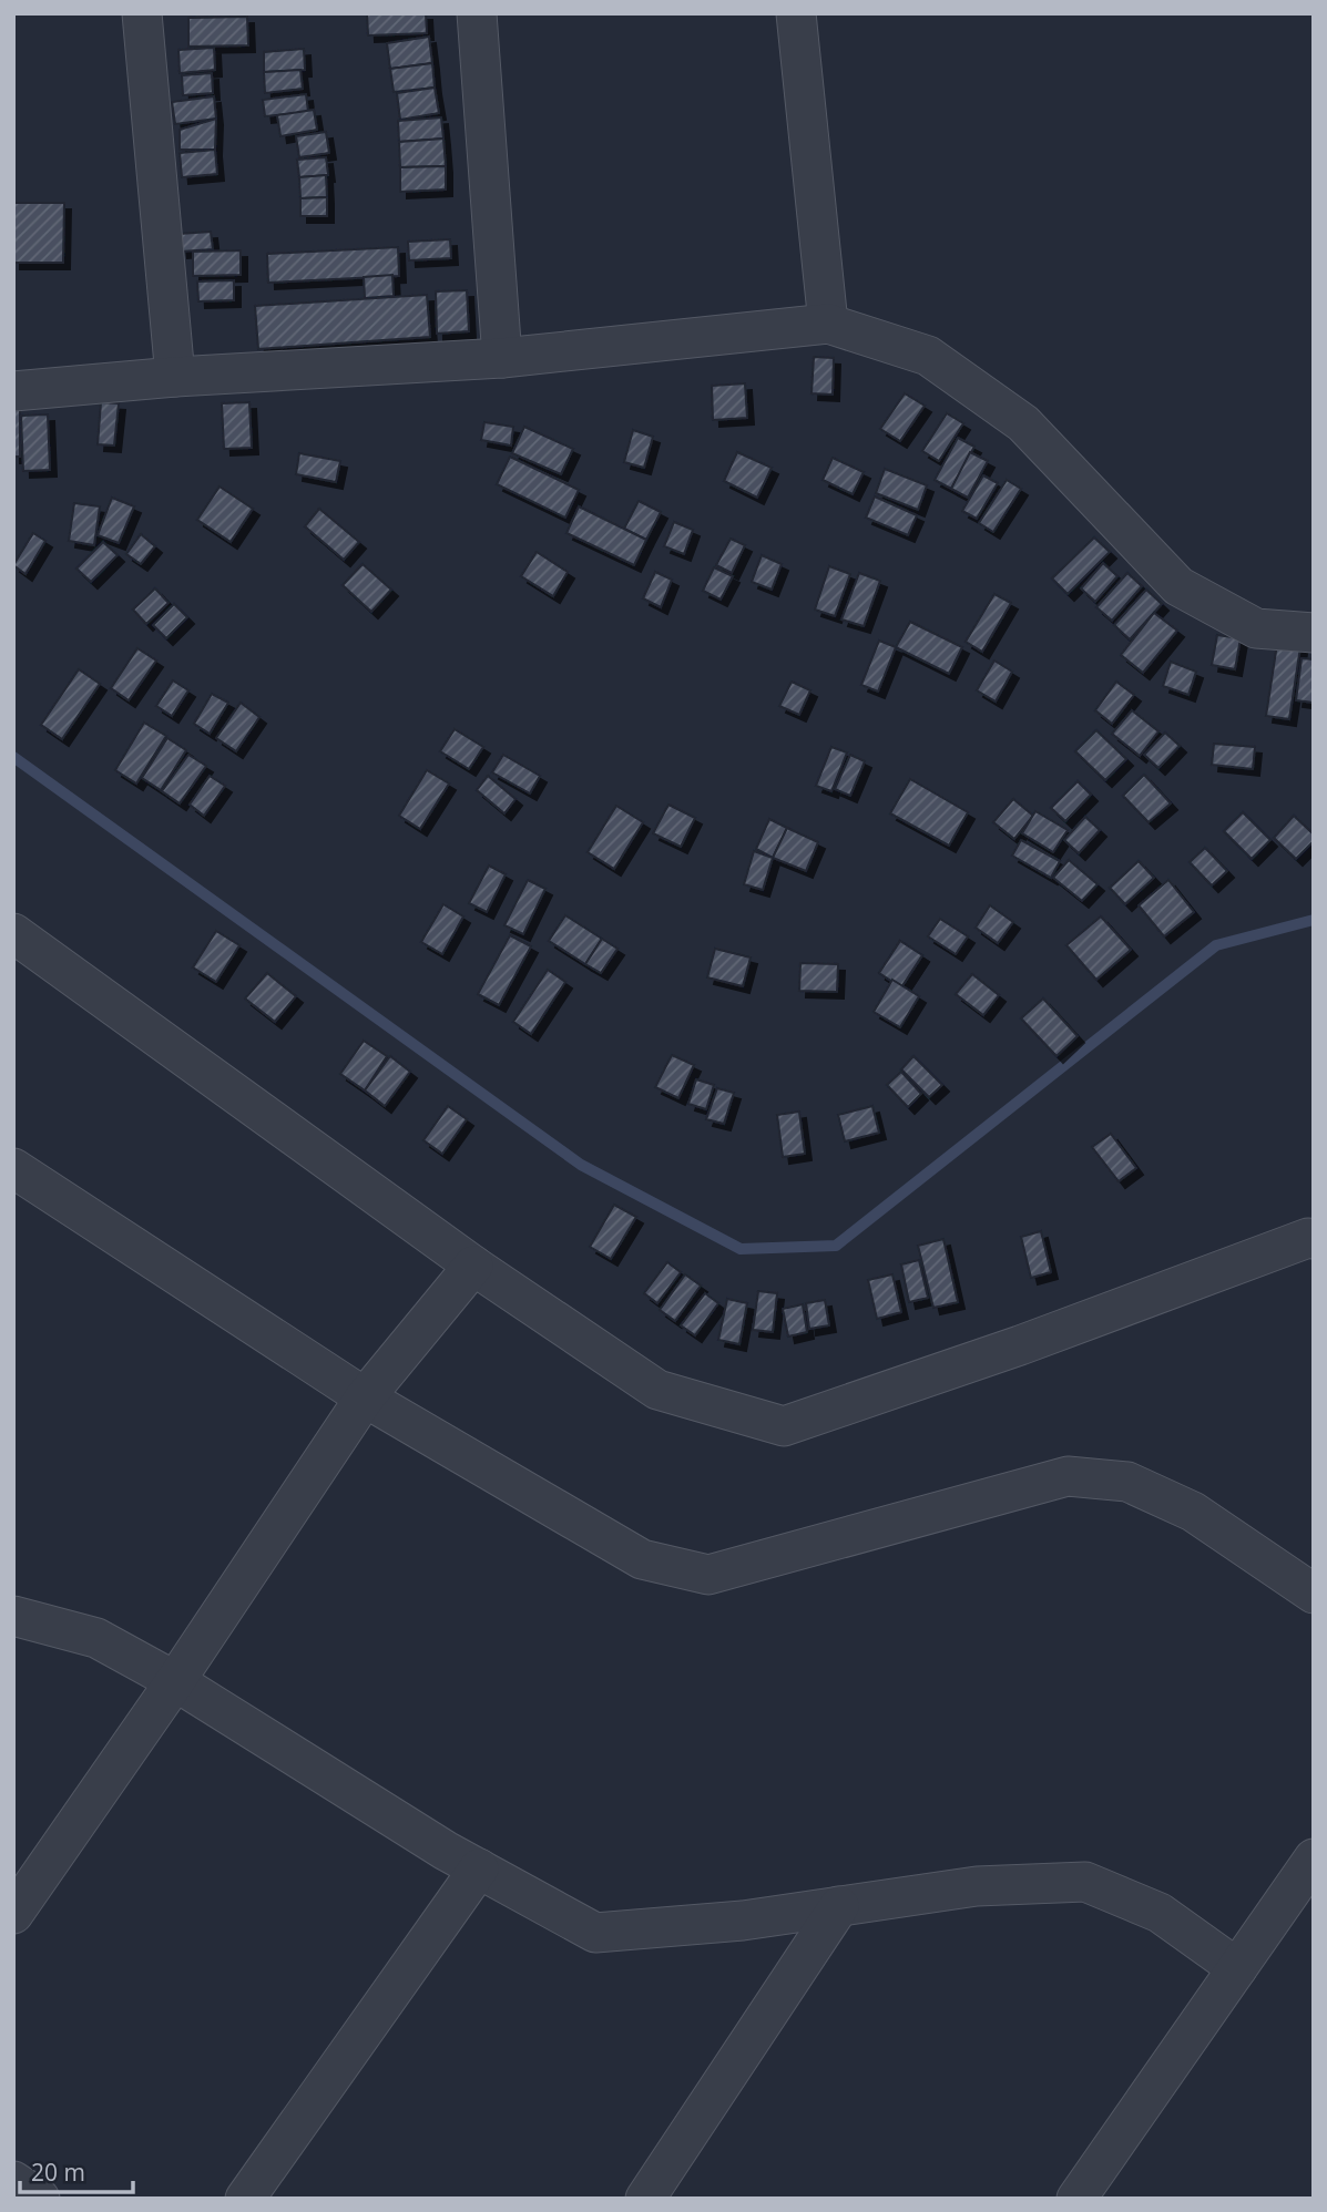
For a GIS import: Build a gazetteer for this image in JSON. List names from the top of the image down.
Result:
{
  "scale_bar": "20 m"
}
